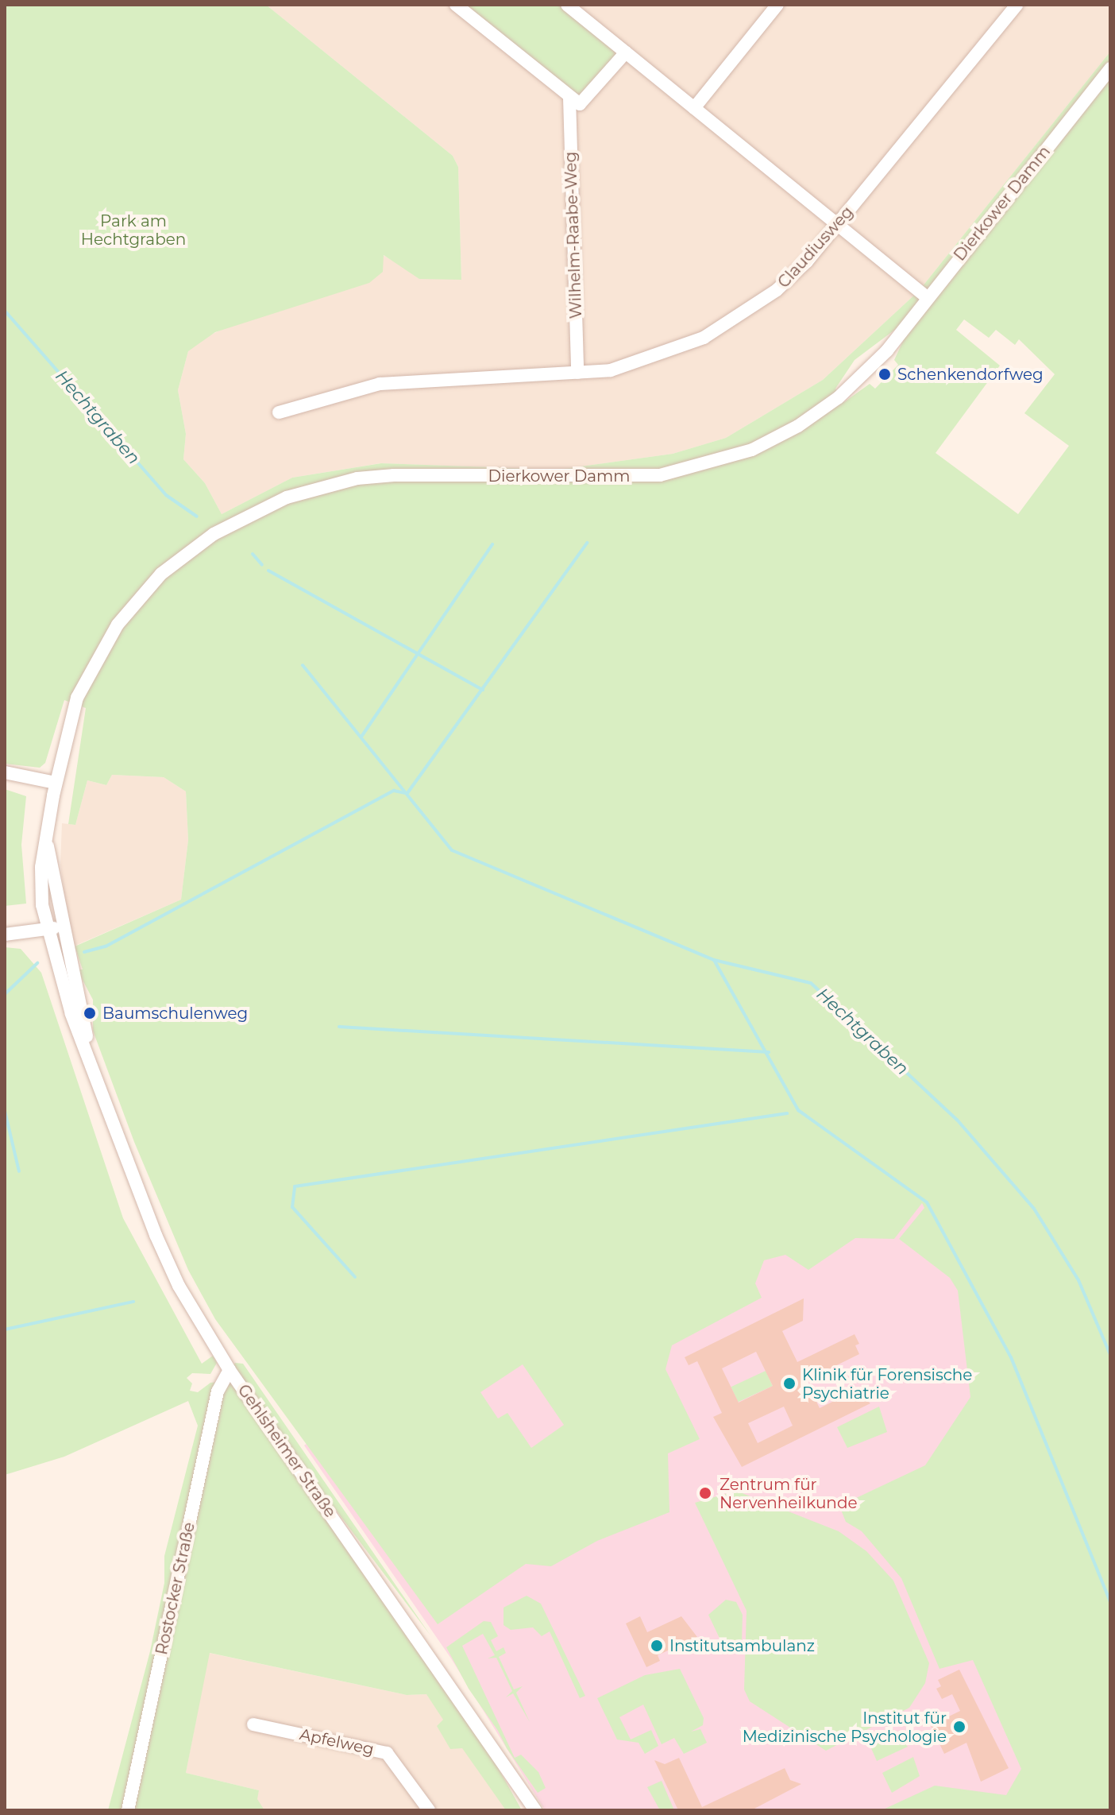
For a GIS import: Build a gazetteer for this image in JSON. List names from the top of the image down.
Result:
{
  "streets": {
    "street": [
      "Dierkower Damm",
      "Wilhelm-Raabe-Weg",
      "Claudiusweg",
      "Gehlsheimer Straße",
      "Rostocker Straße",
      "Apfelweg"
    ]
  },
  "crossings": [
    ["Dierkower Damm", "Gehlsheimer Straße"],
    ["Wilhelm-Raabe-Weg", "Claudiusweg"],
    ["Gehlsheimer Straße", "Rostocker Straße"]
  ],
  "water": ["Hechtgraben"],
  "parks": ["Park am Hechtgraben"],
  "places": [
    "Schenkendorfweg",
    "Baumschulenweg",
    "Klinik für Forensische Psychiatrie",
    "Zentrum für Nervenheilkunde",
    "Institutsambulanz",
    "Institut für Medizinische Psychologie"
  ]
}
